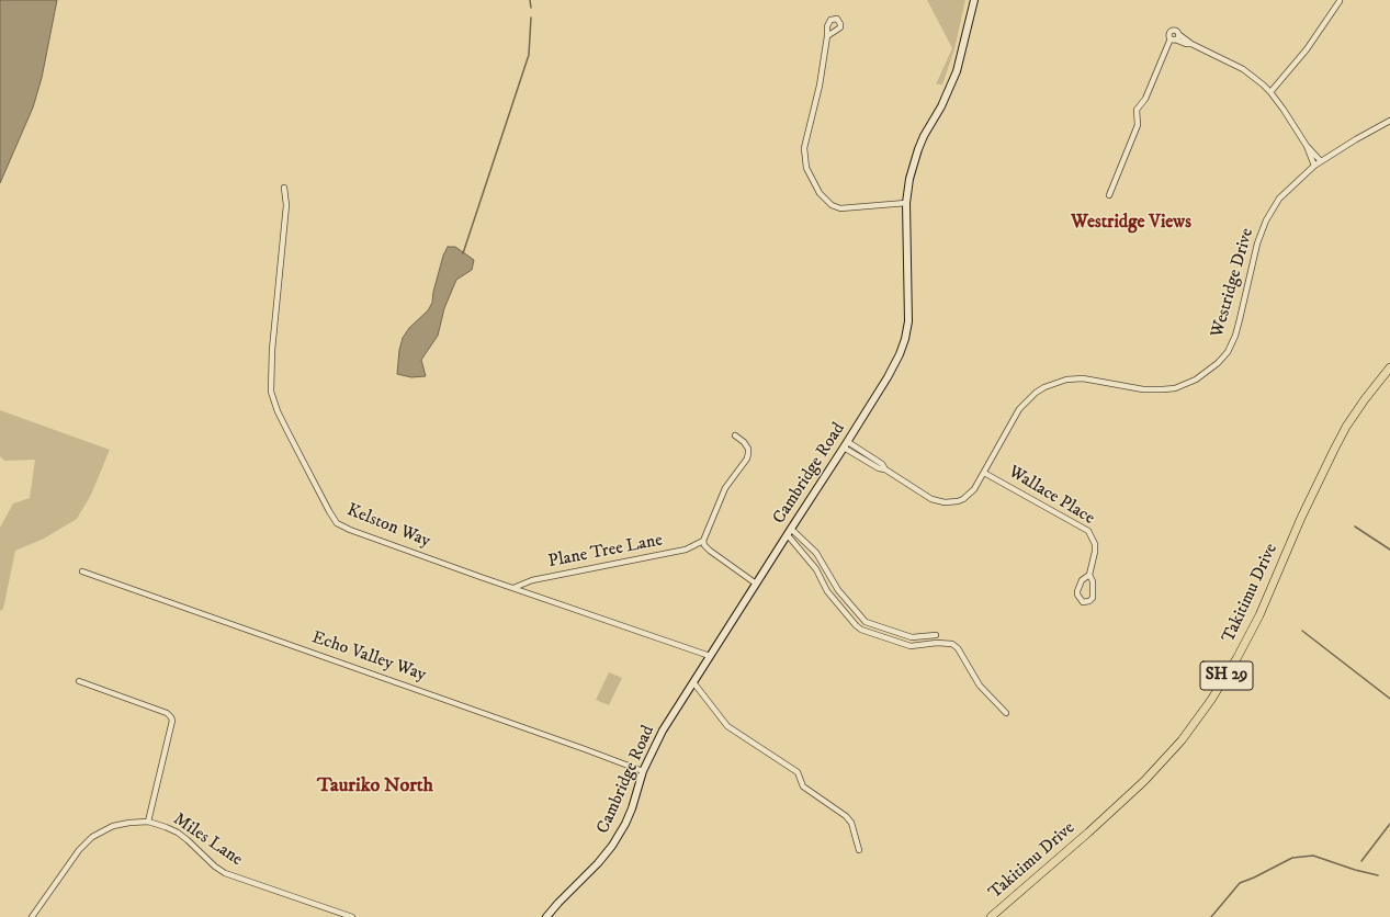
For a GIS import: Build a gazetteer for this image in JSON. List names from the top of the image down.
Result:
{
  "streets": {
    "highway": ["Takitimu Drive", "SH 29"],
    "main road": ["Cambridge Road"],
    "street": [
      "Westridge Drive",
      "Wallace Place",
      "Kelston Way",
      "Plane Tree Lane",
      "Echo Valley Way",
      "Miles Lane"
    ]
  },
  "crossings": [
    ["Westridge Drive", "Cambridge Road"],
    ["Westridge Drive", "Wallace Place"],
    ["Cambridge Road", "Kelston Way"],
    ["Cambridge Road", "Echo Valley Way"],
    ["Kelston Way", "Plane Tree Lane"]
  ],
  "districts": ["Westridge Views", "Tauriko North"]
}
